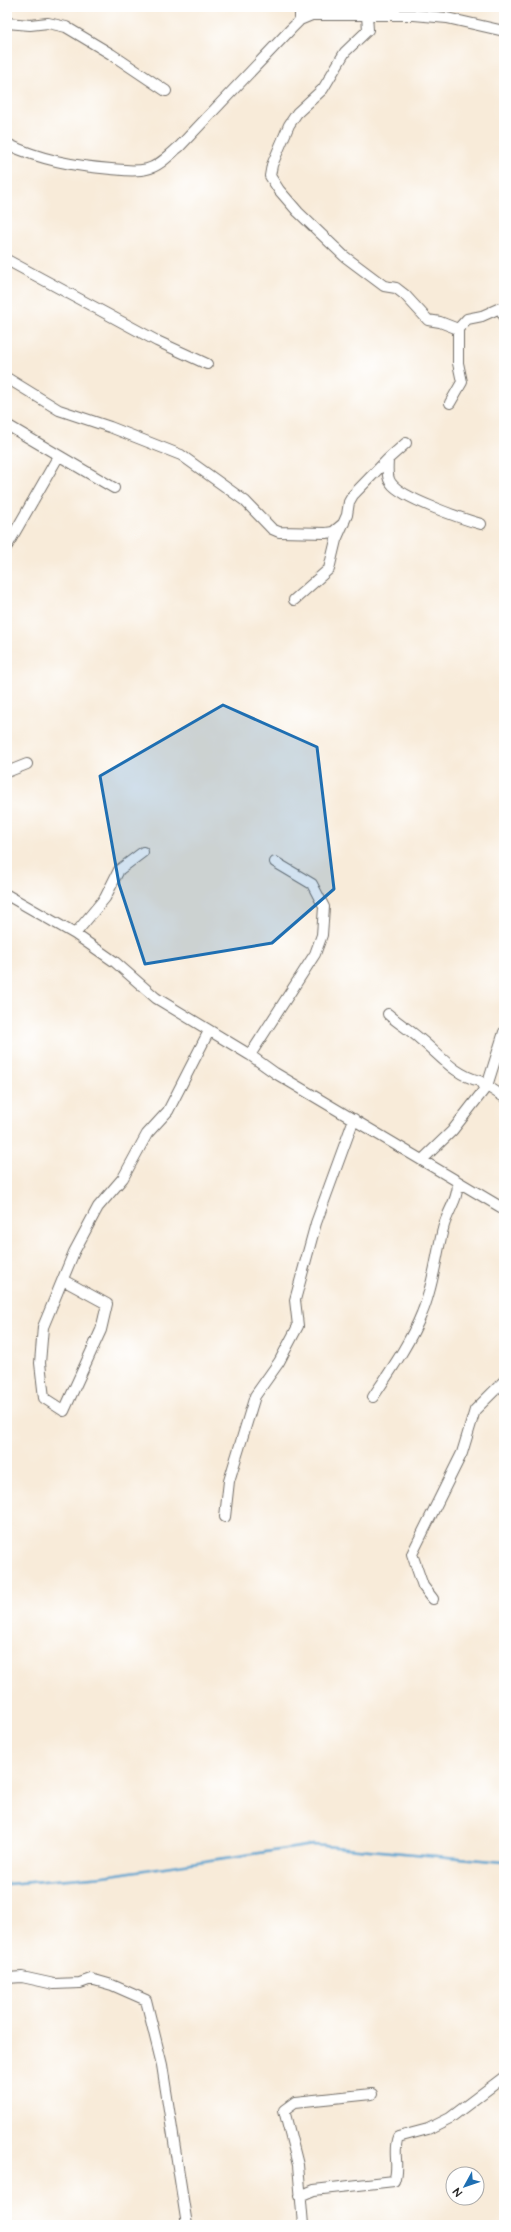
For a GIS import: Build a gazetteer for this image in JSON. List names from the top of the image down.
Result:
{
  "north": "bottom left"
}
